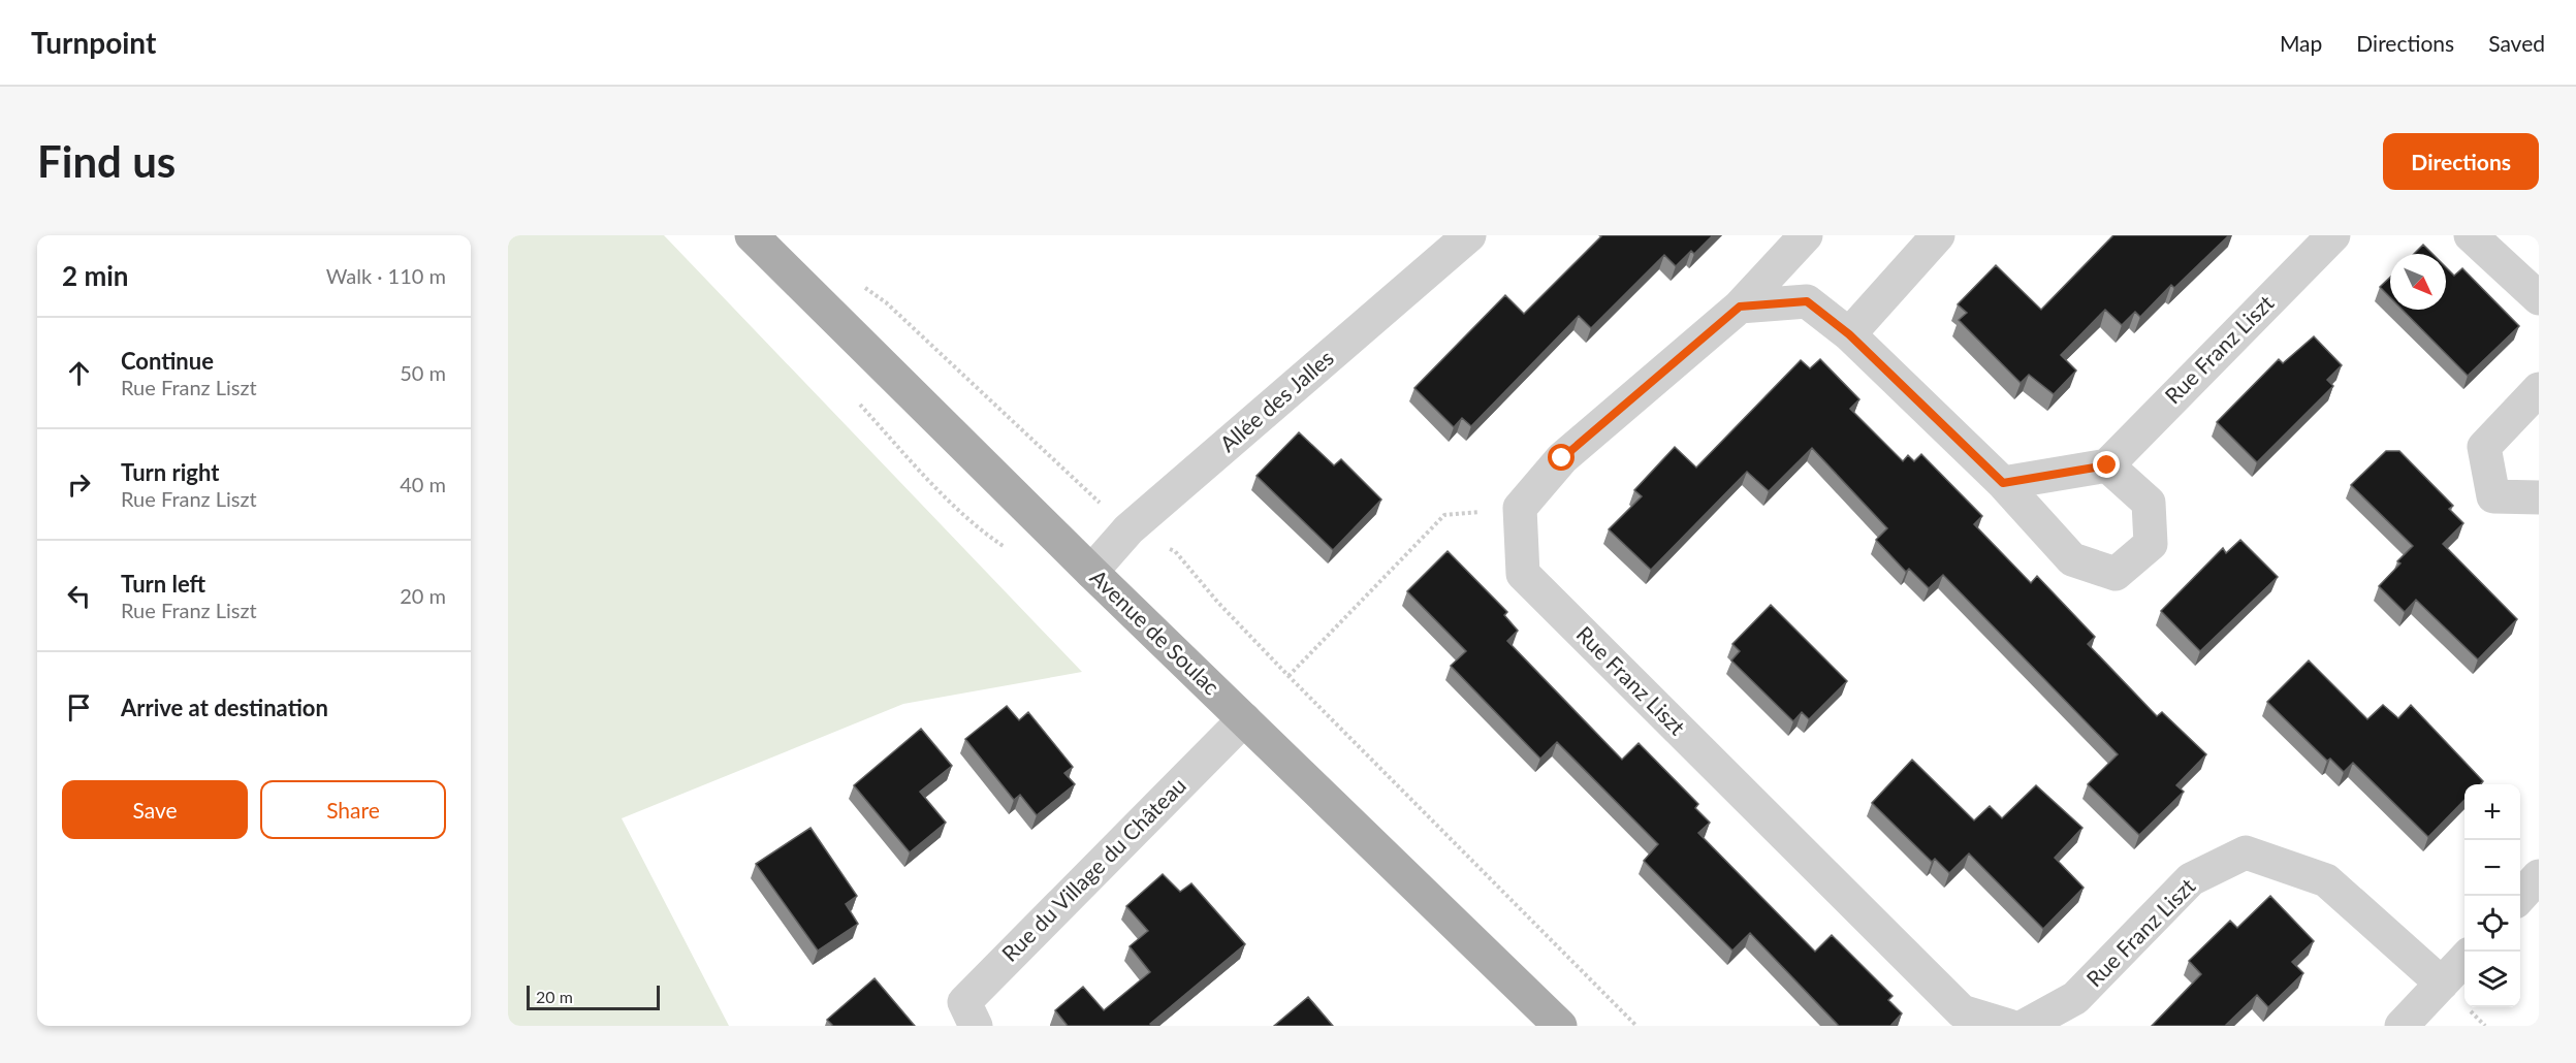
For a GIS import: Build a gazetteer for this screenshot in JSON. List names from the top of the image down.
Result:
{
  "streets": {
    "main road": ["Avenue de Soulac"],
    "street": ["Rue Franz Liszt", "Allée des Jalles", "Rue du Village du Château"]
  },
  "crossings": [
    ["Allée des Jalles", "Avenue de Soulac"],
    ["Avenue de Soulac", "Rue du Village du Château"]
  ],
  "scale_bar": "20 m",
  "north": "bottom right",
  "page": {
    "header": "Turnpoint",
    "nav": ["Map", "Directions", "Saved"],
    "buttons": [
      "Directions",
      ["Save", "Share"]
    ],
    "title": "Find us",
    "heading": ["2 min", "Walk · 110 m"],
    "list": [
      ["Continue", "Rue Franz Liszt", "50 m"],
      ["Turn right", "Rue Franz Liszt", "40 m"],
      ["Turn left", "Rue Franz Liszt", "20 m"],
      "Arrive at destination"
    ],
    "map_buttons": ["+", "−"],
    "scale": "20 m"
  }
}
